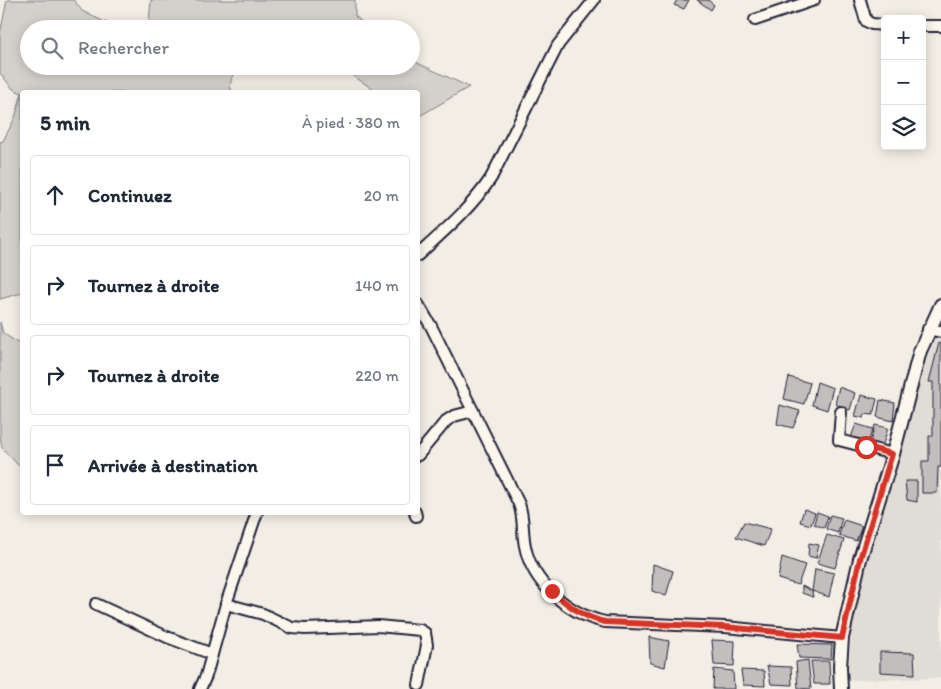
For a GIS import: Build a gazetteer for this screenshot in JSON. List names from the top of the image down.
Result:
{
  "page": {
    "map_buttons": ["+", "−"],
    "search": "Rechercher",
    "heading": ["5 min", "À pied · 380 m"],
    "list": [
      ["Continuez", "20 m"],
      ["Tournez à droite", "140 m"],
      ["Tournez à droite", "220 m"],
      "Arrivée à destination"
    ]
  }
}
